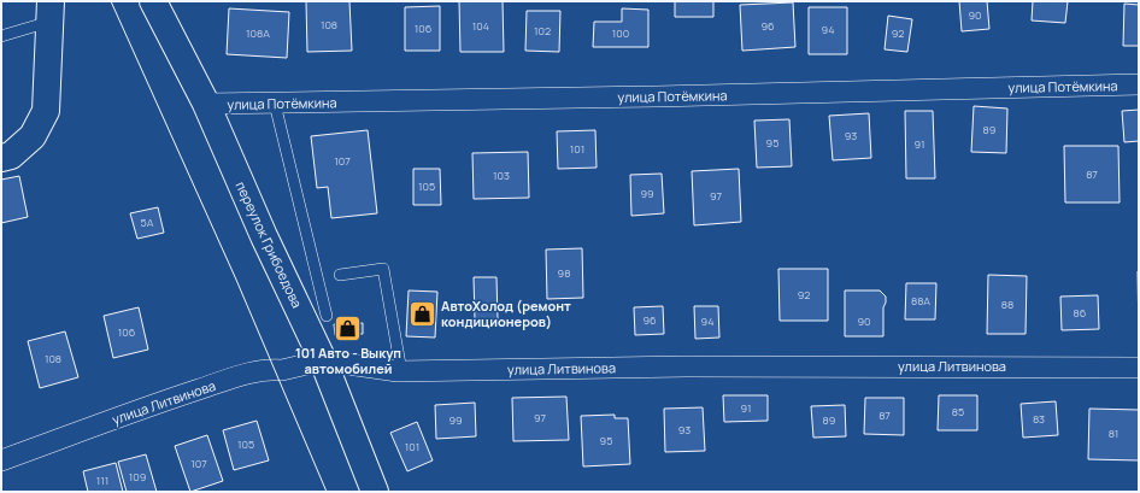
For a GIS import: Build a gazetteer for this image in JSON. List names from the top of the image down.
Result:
{
  "streets": {
    "street": ["улица Потёмкина", "переулок Грибоедова", "улица Литвинова"]
  },
  "crossings": [
    ["улица Потёмкина", "переулок Грибоедова"],
    ["переулок Грибоедова", "улица Литвинова"]
  ],
  "places": {
    "shop": ["АвтоХолод (ремонт кондиционеров)", "101 Авто - Выкуп автомобилей"]
  },
  "house_numbers": [
    "90",
    "108",
    "104",
    "96",
    "106",
    "94",
    "102",
    "108А",
    "100",
    "92",
    "89",
    "93",
    "95",
    "91",
    "101",
    "107",
    "87",
    "103",
    "105",
    "99",
    "97",
    "5А",
    "98",
    "92",
    "88А",
    "88",
    "86",
    "96",
    "94",
    "90",
    "106",
    "108",
    "91",
    "85",
    "87",
    "97",
    "83",
    "99",
    "89",
    "93",
    "81",
    "95",
    "105",
    "101",
    "107",
    "109",
    "111"
  ]
}
